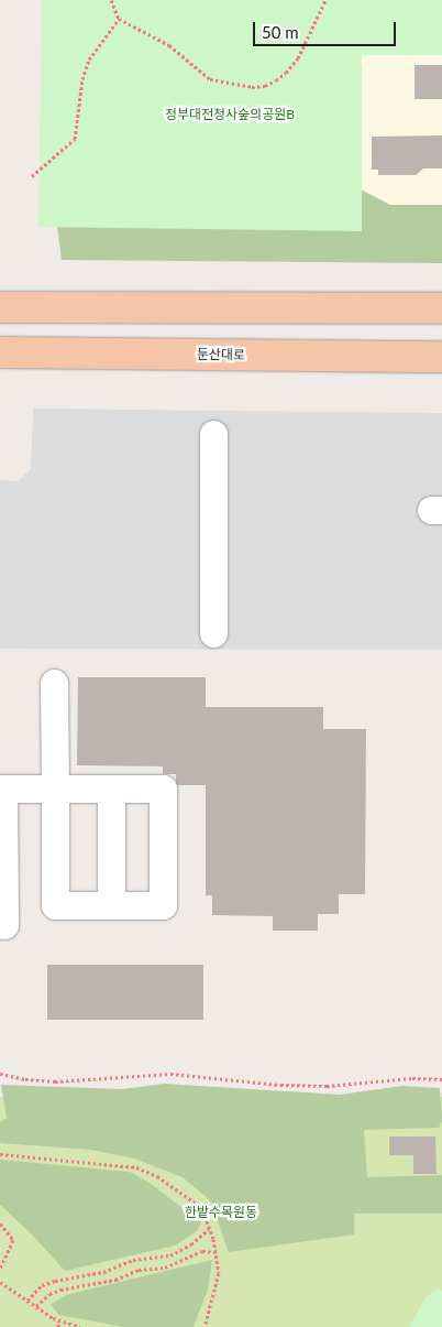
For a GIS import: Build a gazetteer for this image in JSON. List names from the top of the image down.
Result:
{
  "streets": {
    "main road": ["둔산대로"]
  },
  "parks": ["정부대전청사숲의공원B", "한밭수목원동"],
  "scale_bar": "50 m"
}
